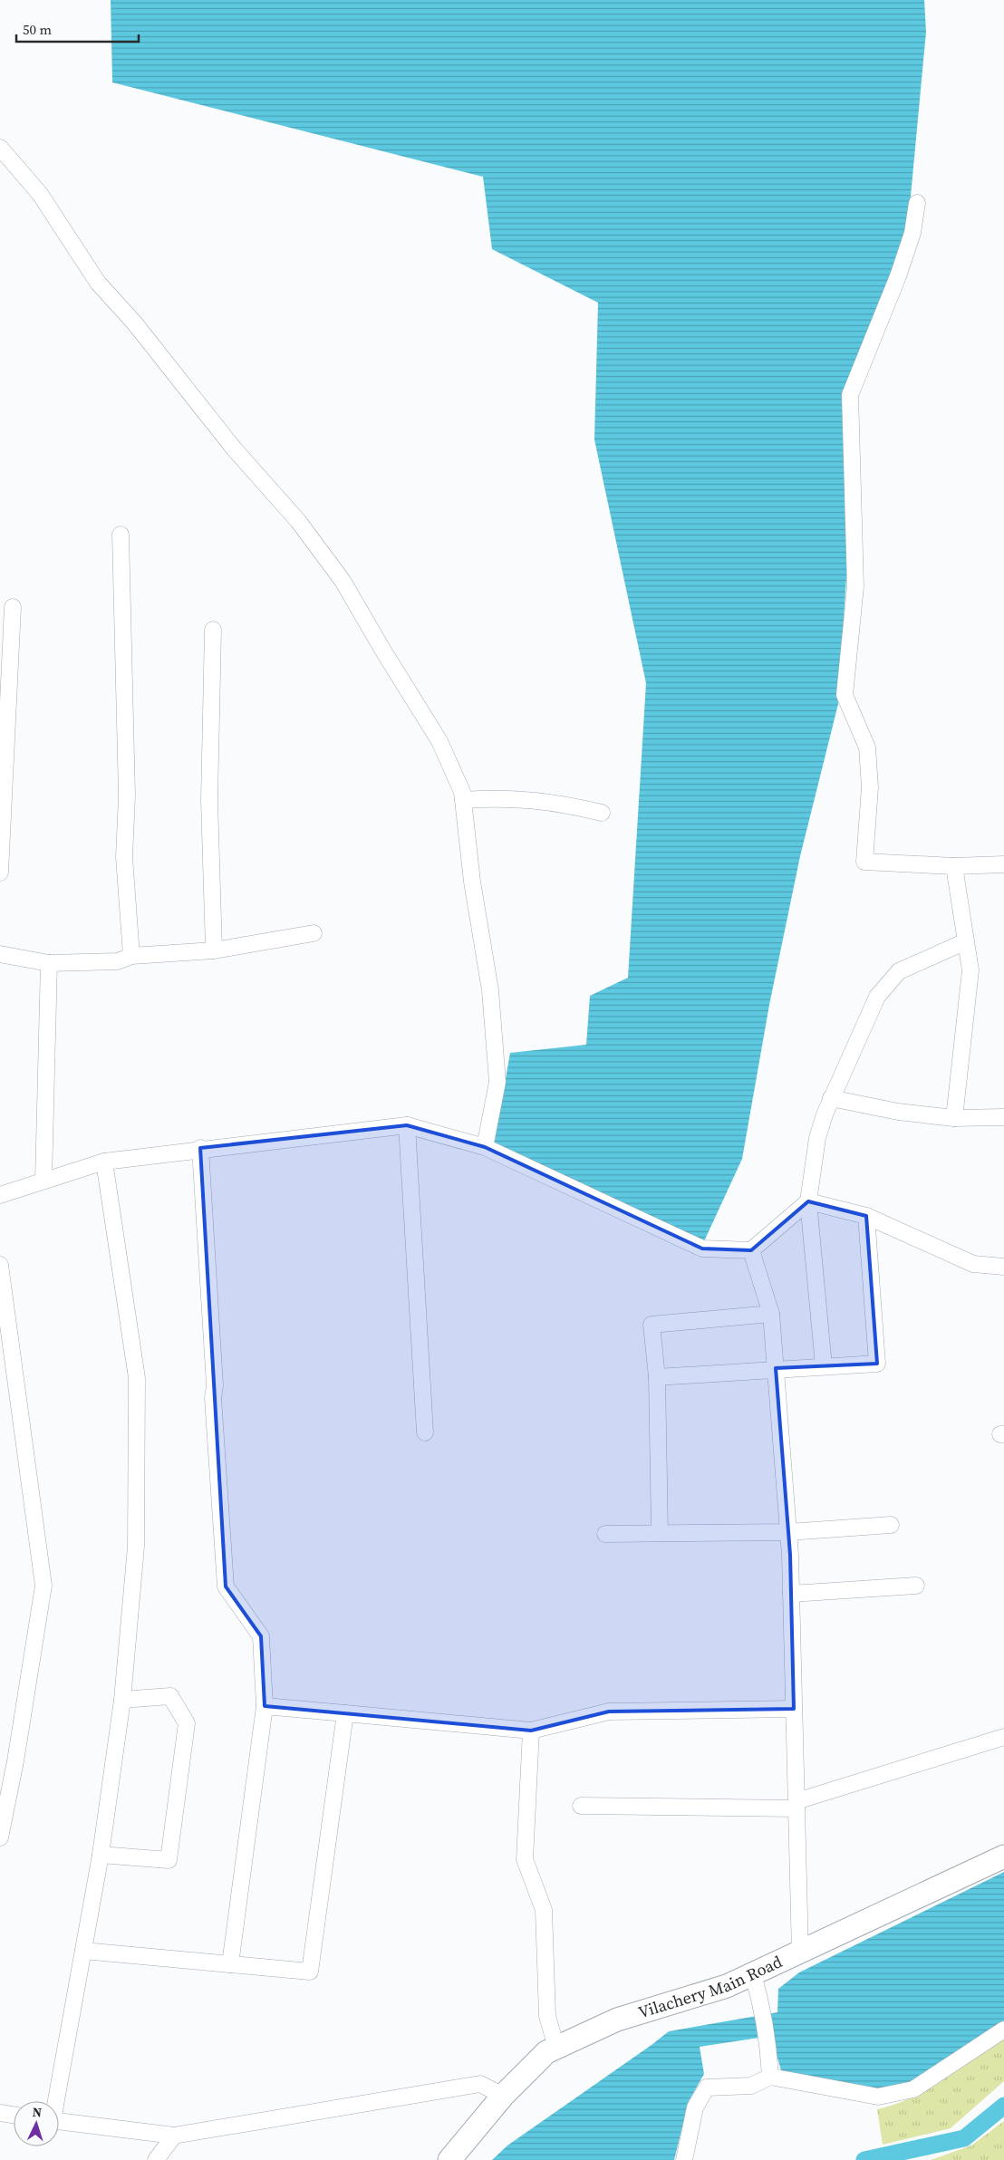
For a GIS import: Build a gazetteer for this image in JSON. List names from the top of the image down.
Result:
{
  "streets": {
    "main road": ["Vilachery Main Road"]
  },
  "scale_bar": "50 m",
  "north": "top"
}
